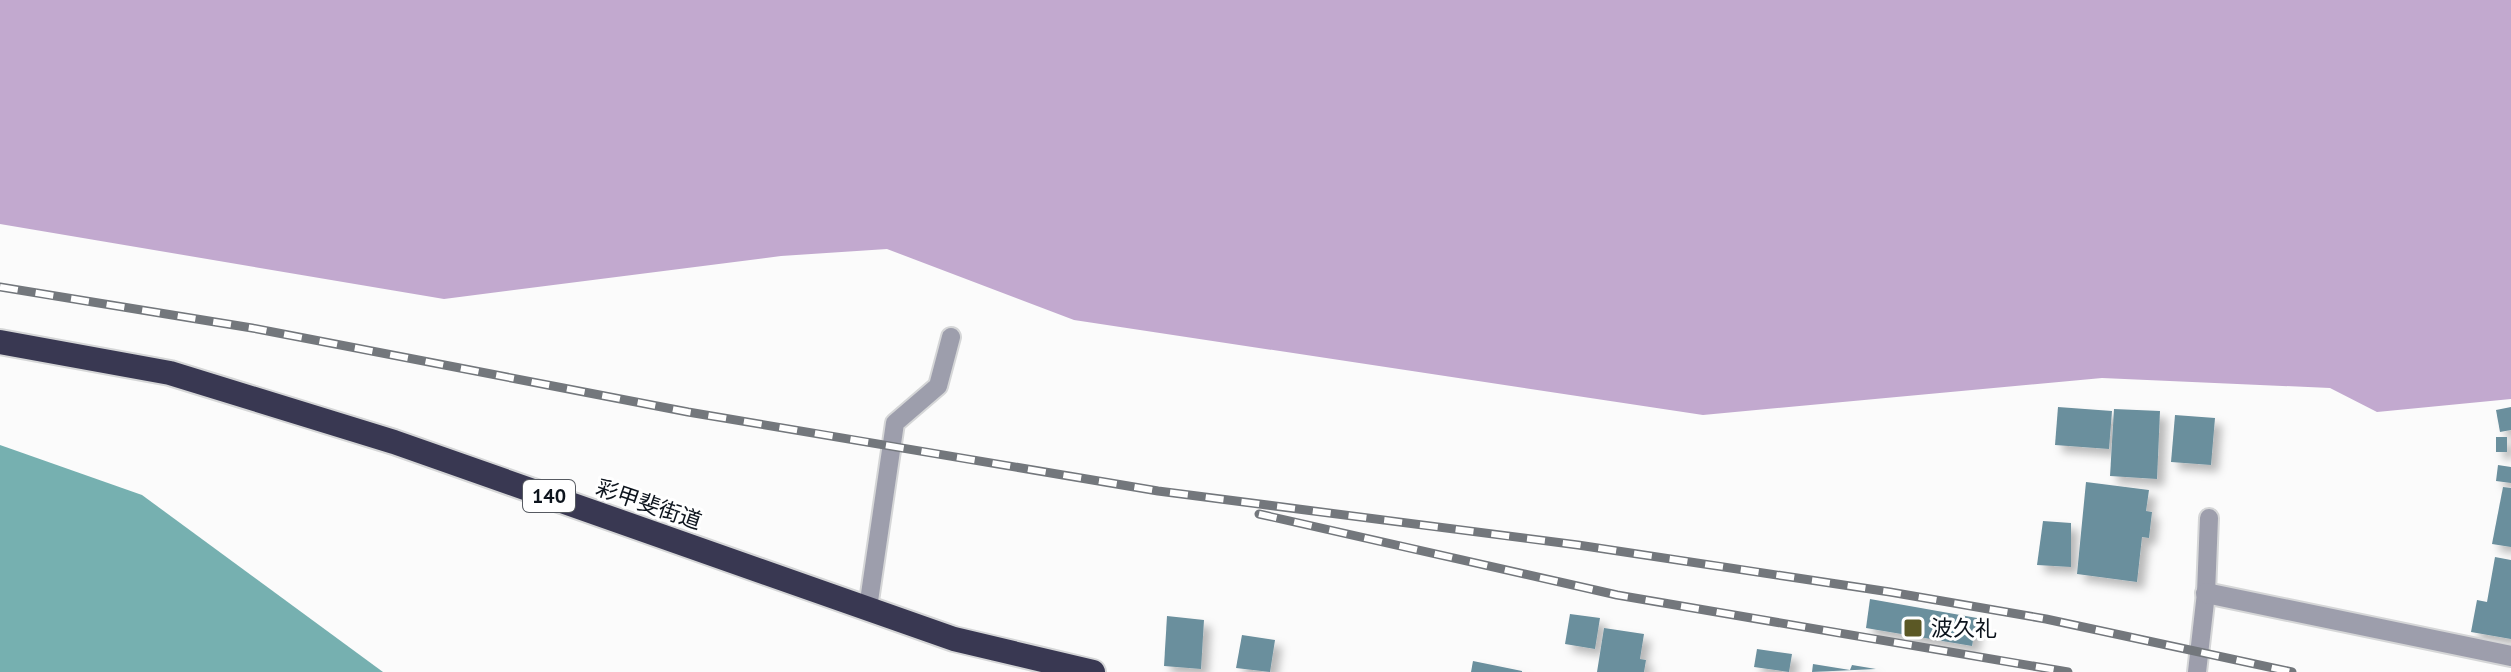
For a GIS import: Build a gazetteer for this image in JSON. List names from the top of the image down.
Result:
{
  "streets": {
    "highway": ["140", "彩甲斐街道"]
  },
  "places": {
    "transit": ["波久礼"]
  }
}
